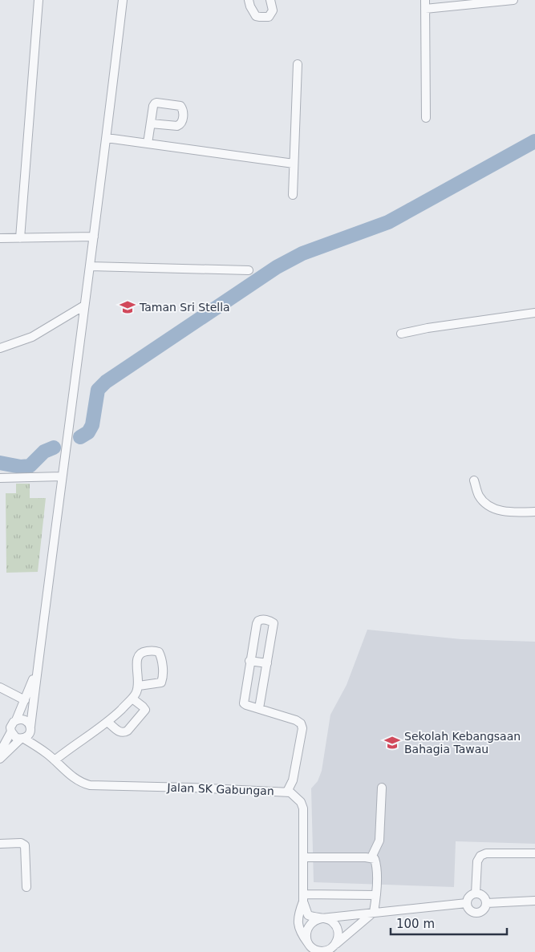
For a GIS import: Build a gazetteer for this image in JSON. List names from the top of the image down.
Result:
{
  "streets": {
    "street": ["Jalan SK Gabungan"]
  },
  "places": {
    "school or university": ["Taman Sri Stella", "Sekolah Kebangsaan Bahagia Tawau"]
  },
  "scale_bar": "100 m"
}
